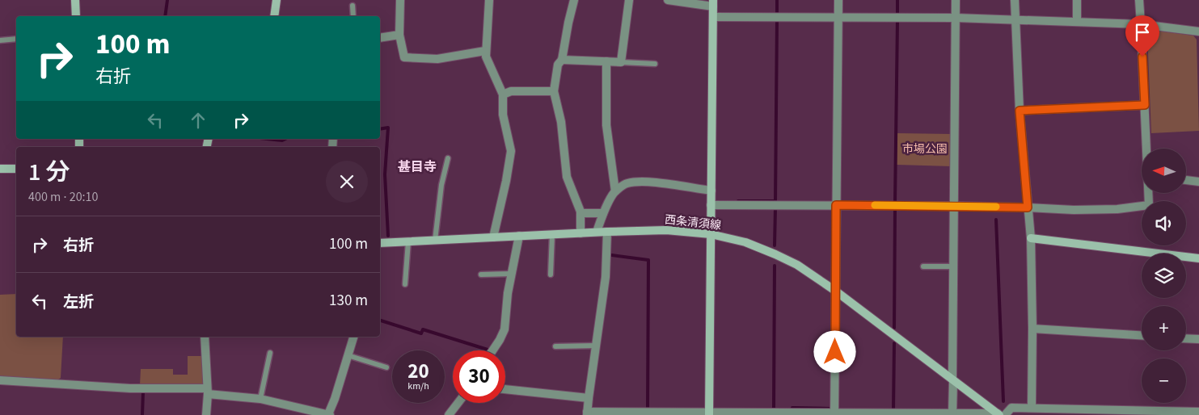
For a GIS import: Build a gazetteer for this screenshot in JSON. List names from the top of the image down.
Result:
{
  "streets": {
    "main road": ["西条清須線"]
  },
  "districts": ["甚目寺"],
  "parks": ["市場公園"],
  "north": "left",
  "page": {
    "turn": ["100 m", "右折"],
    "heading": ["1 分", "400 m · 20:10"],
    "map_buttons": ["+", "−"],
    "list": [
      {
        "name": "右折",
        "value": "100 m"
      },
      {
        "name": "左折",
        "value": "130 m"
      }
    ],
    "speed": "20 km/h",
    "limit": "30"
  }
}
